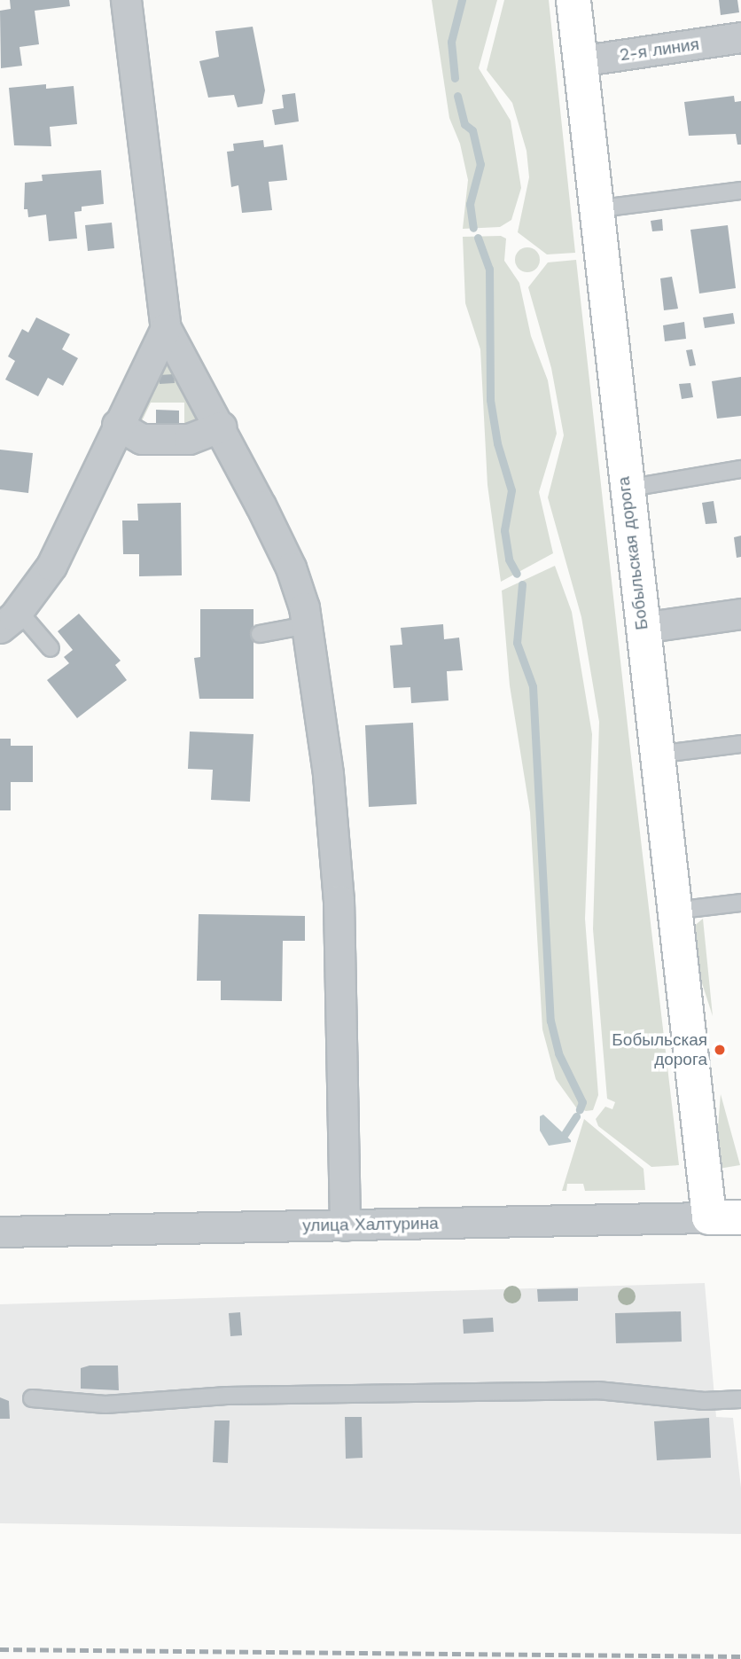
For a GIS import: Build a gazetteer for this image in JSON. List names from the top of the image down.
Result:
{
  "streets": {
    "street": ["2-я линия", "Бобыльская дорога", "улица Халтурина"]
  },
  "crossings": [
    ["2-я линия", "Бобыльская дорога"],
    ["Бобыльская дорога", "улица Халтурина"]
  ],
  "places": ["Бобыльская дорога"]
}
